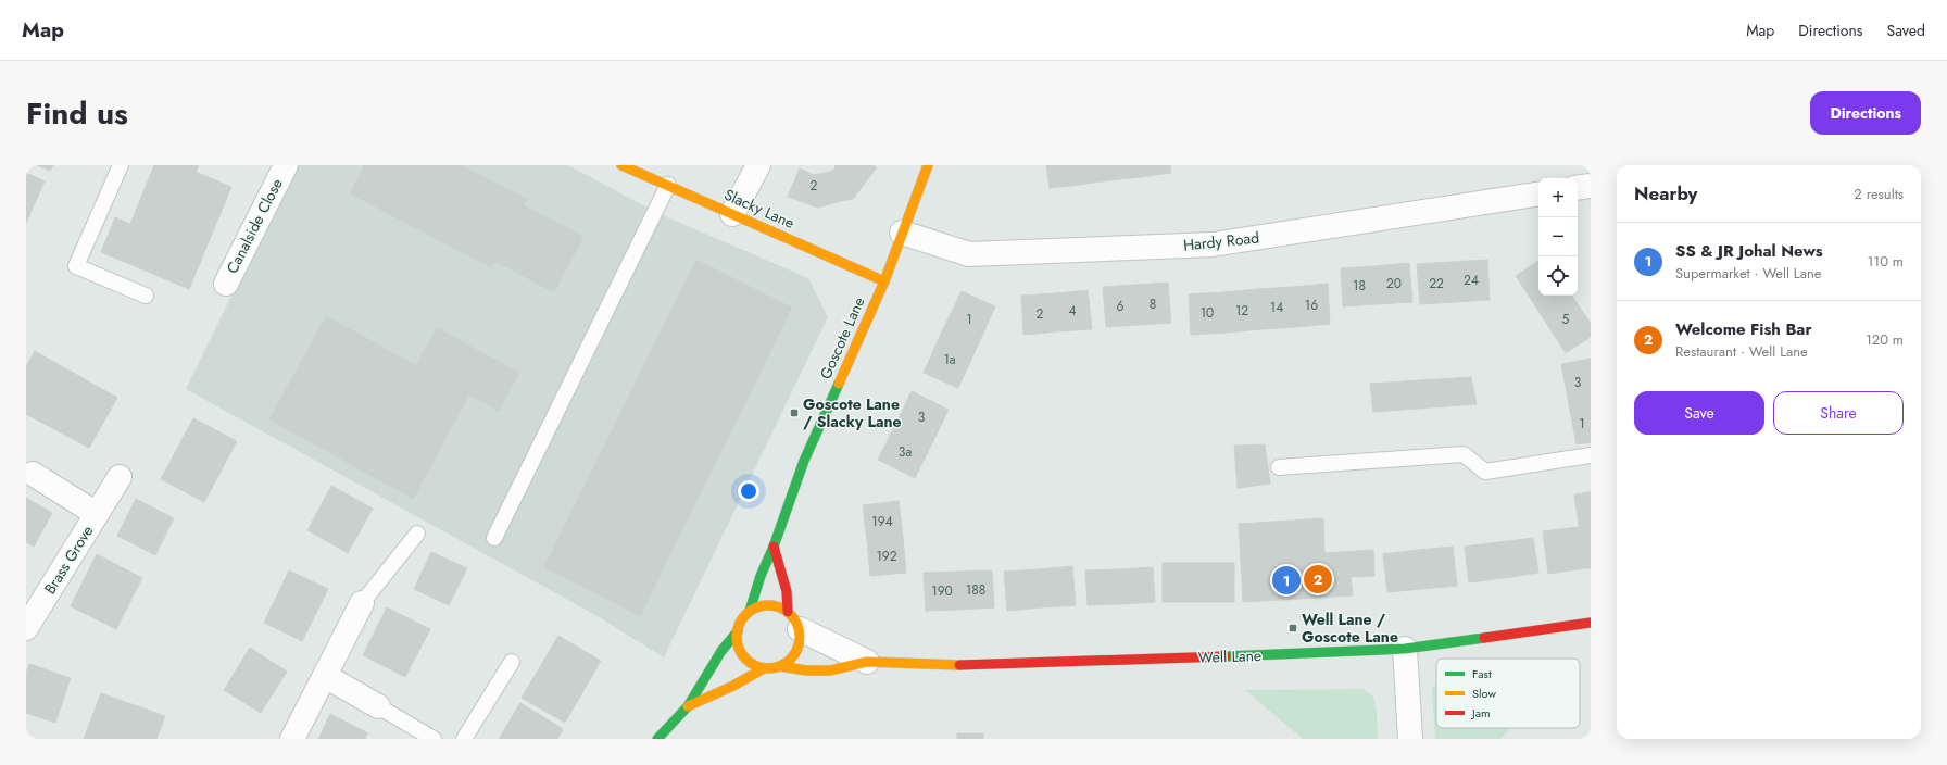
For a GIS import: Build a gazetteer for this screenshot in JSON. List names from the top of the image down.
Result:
{
  "streets": {
    "street": [
      "Slacky Lane",
      "Canalside Close",
      "Hardy Road",
      "Goscote Lane",
      "Brass Grove",
      "Well Lane"
    ]
  },
  "crossings": [
    ["Slacky Lane", "Goscote Lane"],
    ["Hardy Road", "Goscote Lane"],
    ["Goscote Lane", "Well Lane"]
  ],
  "places": {
    "transit": ["Goscote Lane / Slacky Lane", "Well Lane / Goscote Lane"]
  },
  "house_numbers": [
    "2",
    "24",
    "20",
    "22",
    "18",
    "8",
    "16",
    "6",
    "14",
    "4",
    "12",
    "10",
    "2",
    "1",
    "5",
    "1a",
    "3",
    "3",
    "1",
    "3a",
    "194",
    "192",
    "188",
    "190"
  ],
  "legend": ["Fast", "Slow", "Jam"],
  "page": {
    "header": "Map",
    "nav": ["Map", "Directions", "Saved"],
    "title": "Find us",
    "buttons": [
      "Directions",
      ["Save", "Share"]
    ],
    "heading": ["Nearby", "2 results"],
    "map_buttons": ["+", "−"],
    "list": [
      {
        "mark": "1",
        "name": "SS & JR Johal News",
        "note": "Supermarket · Well Lane",
        "value": "110 m"
      },
      {
        "mark": "2",
        "name": "Welcome Fish Bar",
        "note": "Restaurant · Well Lane",
        "value": "120 m"
      }
    ],
    "pins": ["2", "1"]
  }
}
